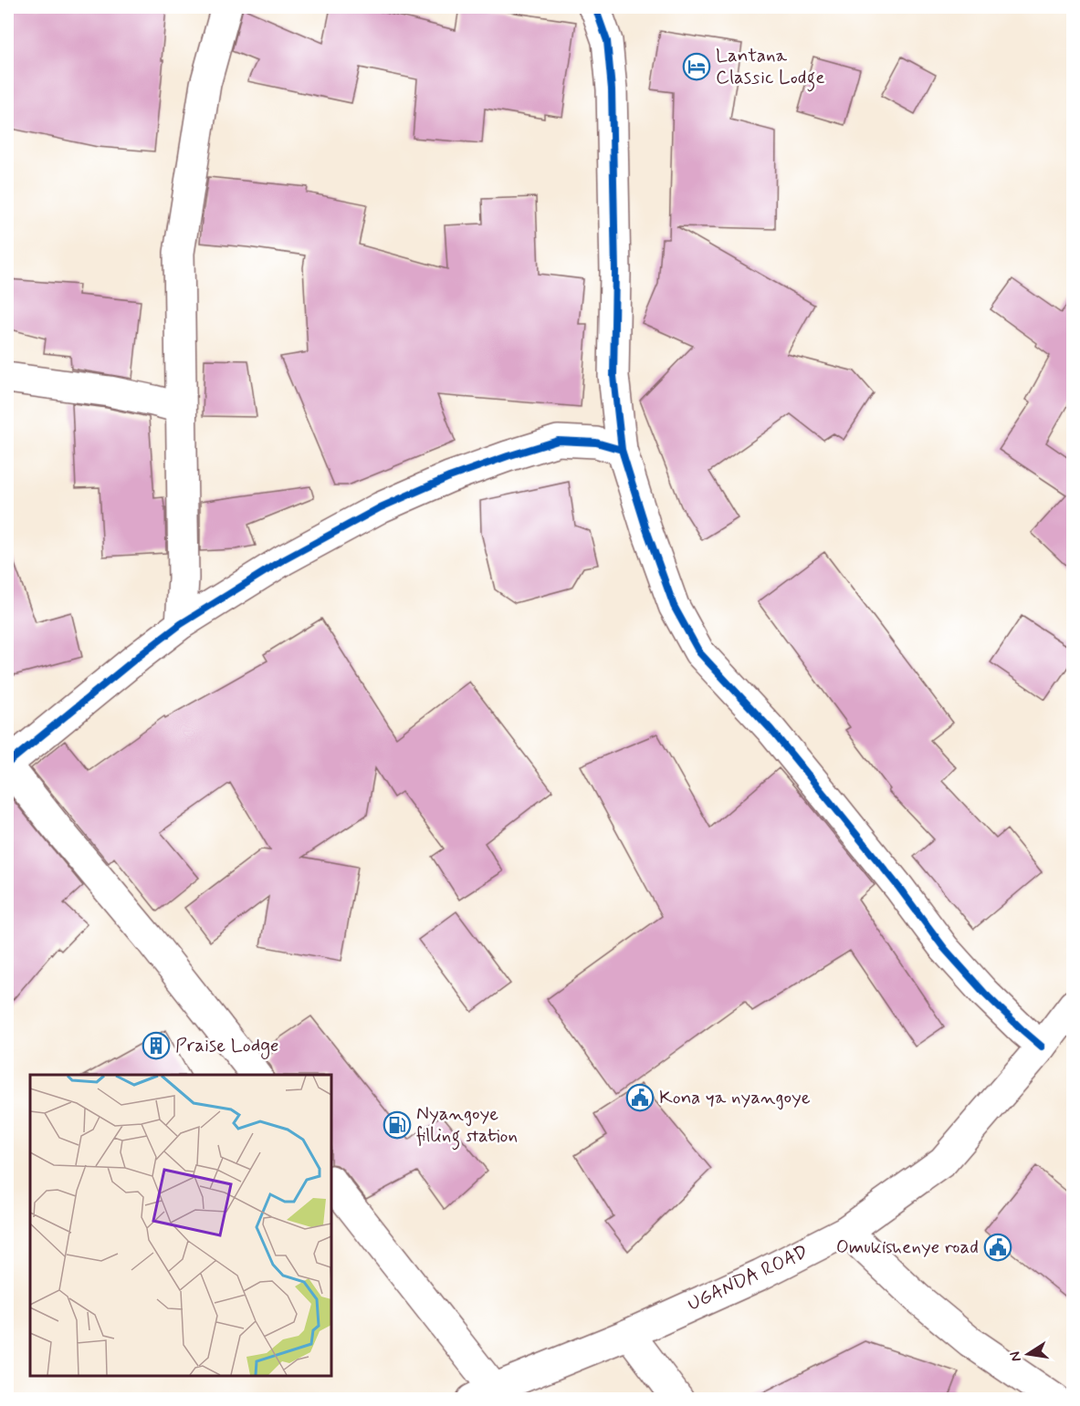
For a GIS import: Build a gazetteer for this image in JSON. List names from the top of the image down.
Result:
{
  "streets": {
    "street": ["UGANDA ROAD"]
  },
  "places": {
    "hotel": ["Lantana Classic Lodge"],
    "building": ["Praise Lodge"],
    "public building": ["Kona ya nyangoye", "Omukishenye road"],
    "fuel station": ["Nyangoye filling station"]
  },
  "north": "left"
}
